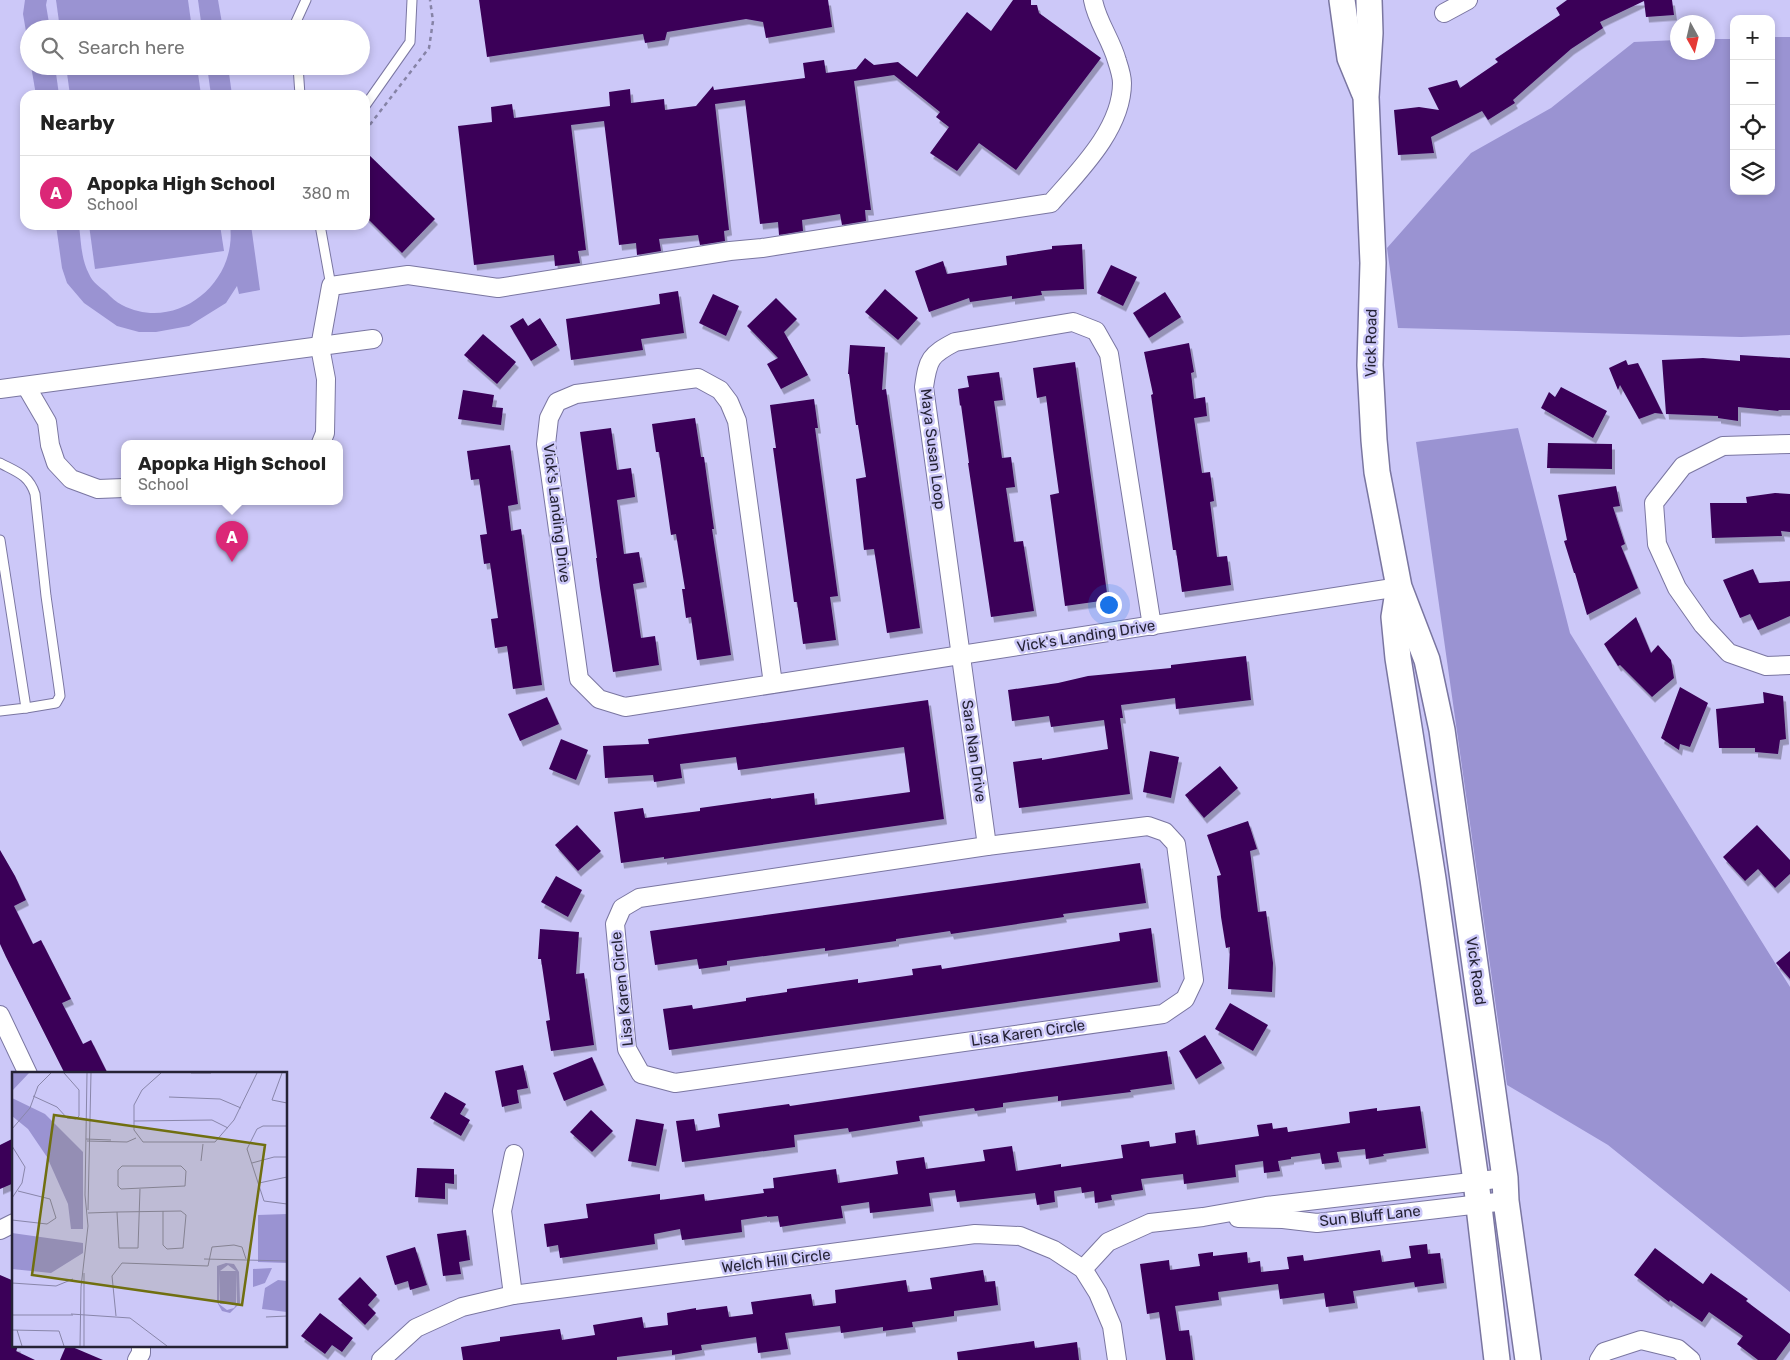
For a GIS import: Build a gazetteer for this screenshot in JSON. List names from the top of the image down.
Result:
{
  "streets": {
    "street": [
      "Vick Road",
      "Maya Susan Loop",
      "Vick's Landing Drive",
      "Sara Nan Drive",
      "Lisa Karen Circle",
      "Sun Bluff Lane",
      "Welch Hill Circle"
    ]
  },
  "crossings": [
    ["Vick Road", "Vick's Landing Drive"],
    ["Vick Road", "Sun Bluff Lane"],
    ["Maya Susan Loop", "Vick's Landing Drive"],
    ["Maya Susan Loop", "Sara Nan Drive"],
    ["Vick's Landing Drive", "Sara Nan Drive"],
    ["Sara Nan Drive", "Lisa Karen Circle"],
    ["Sun Bluff Lane", "Welch Hill Circle"]
  ],
  "north": "bottom",
  "page": {
    "map_buttons": ["+", "−"],
    "search": "Search here",
    "heading": "Nearby",
    "list": [
      {
        "mark": "A",
        "name": "Apopka High School",
        "note": "School",
        "value": "380 m"
      }
    ],
    "popup": ["Apopka High School", "School"],
    "pins": "A"
  }
}
